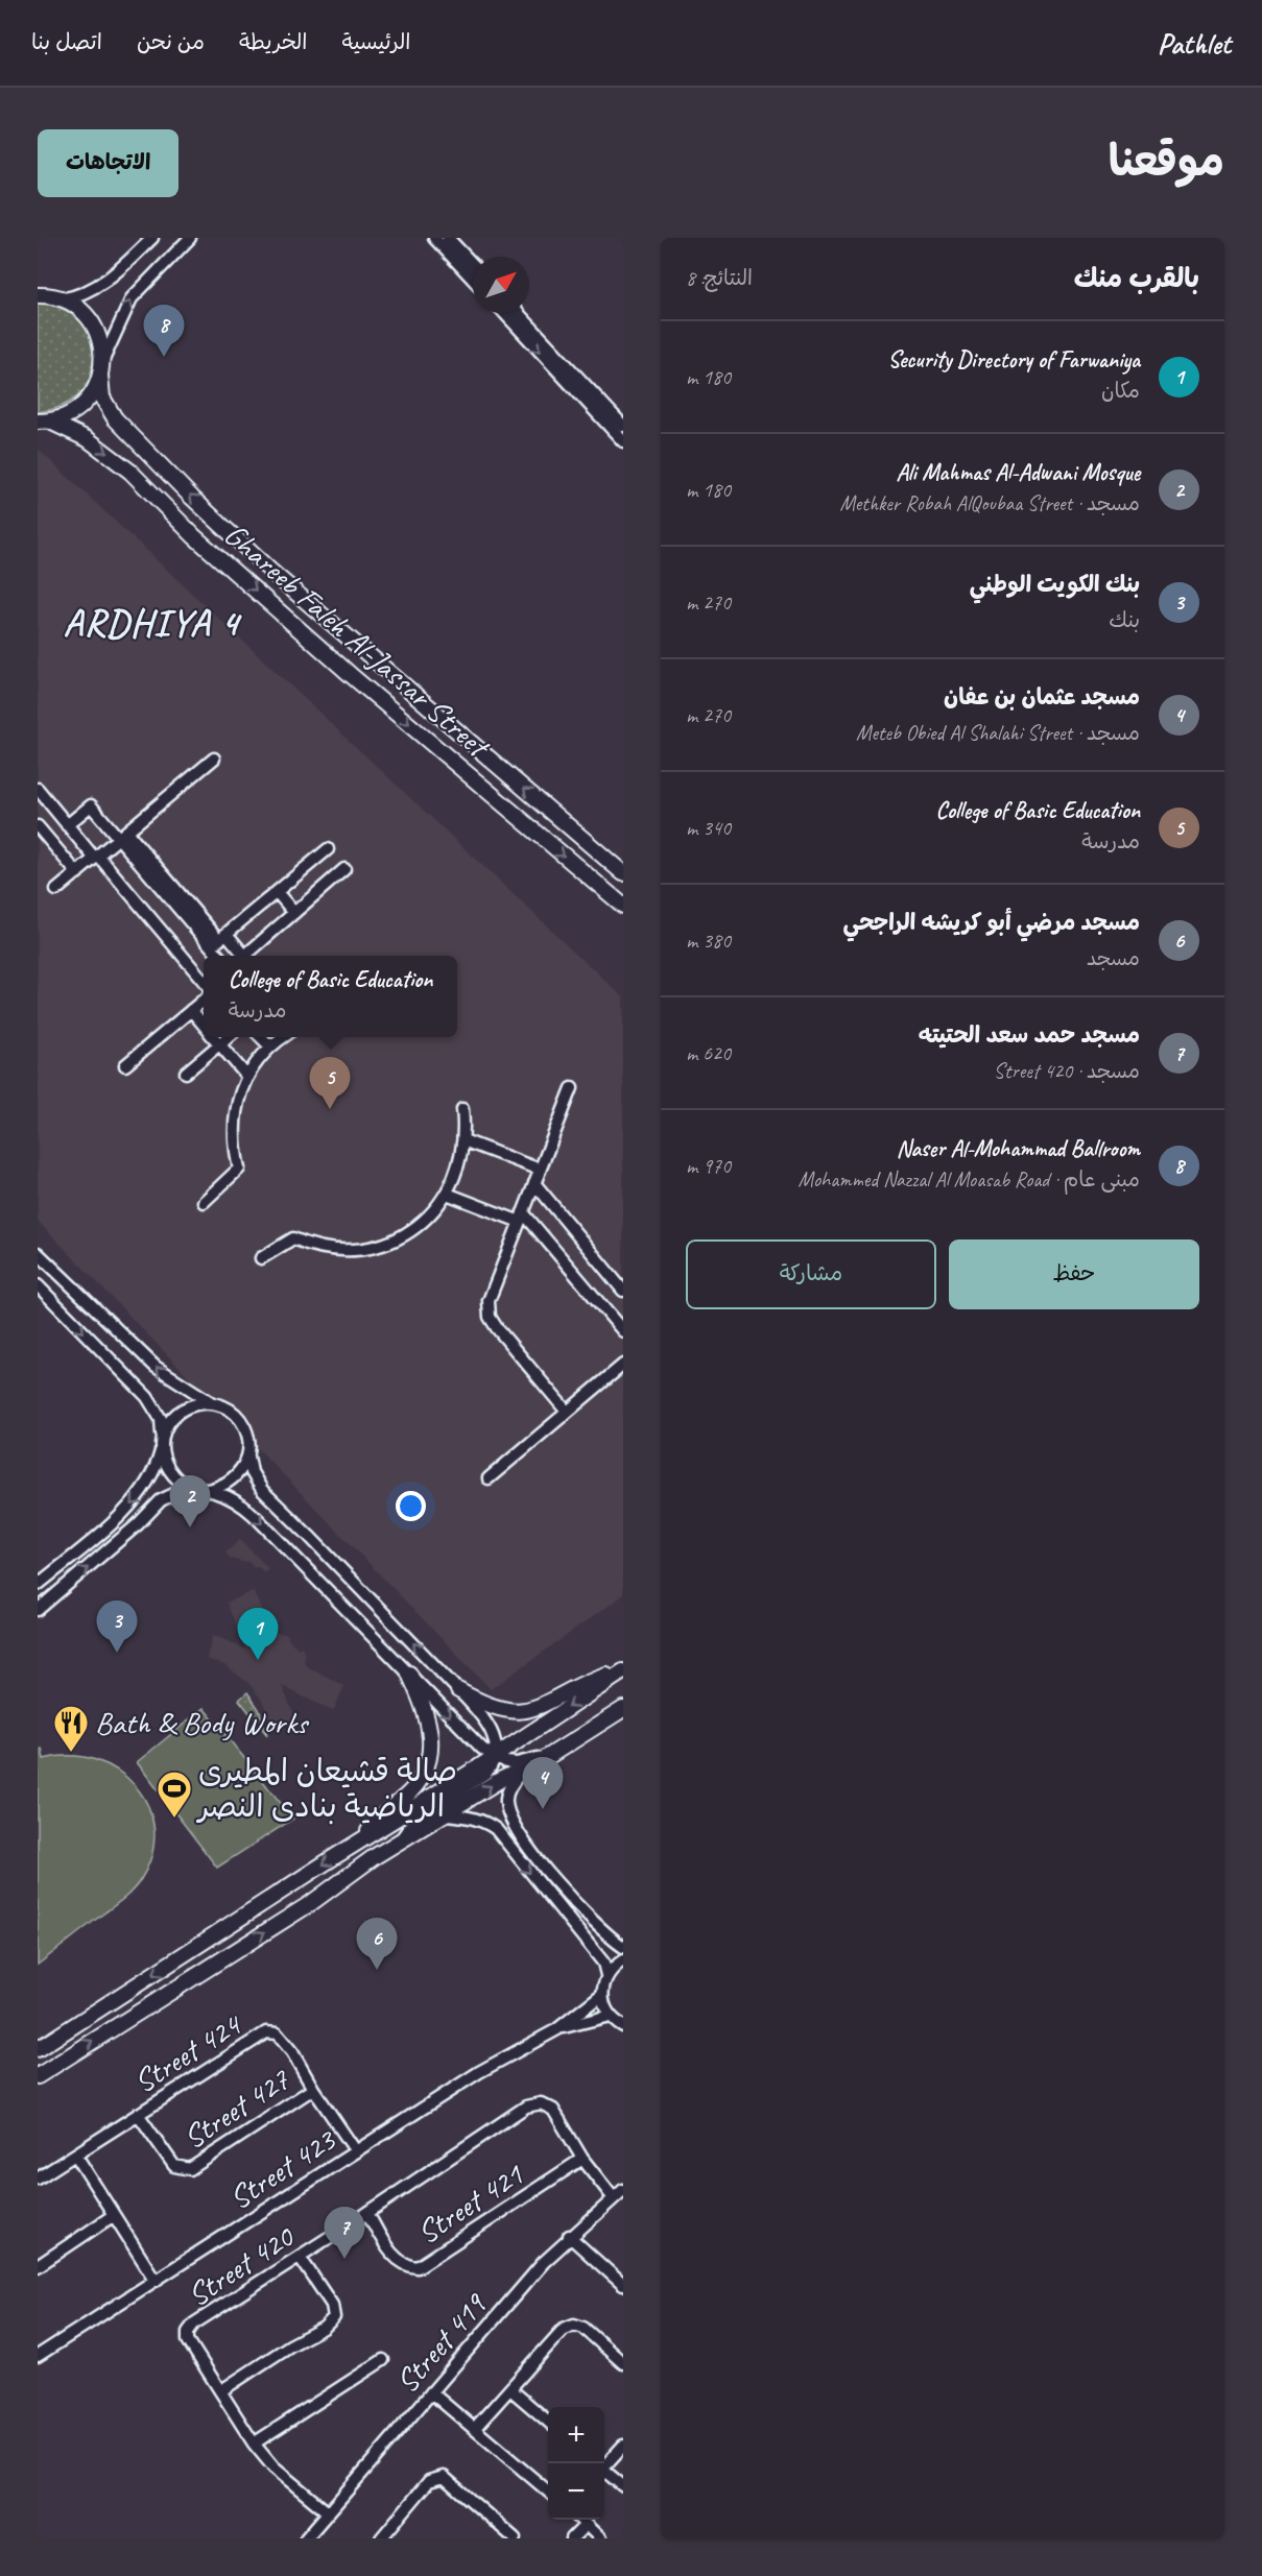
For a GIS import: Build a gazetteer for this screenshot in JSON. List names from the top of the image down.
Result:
{
  "streets": {
    "main road": ["Ghareeb Faleh Al-Jassar Street"],
    "street": [
      "Street 424",
      "Street 427",
      "Street 423",
      "Street 421",
      "Street 420",
      "Street 419"
    ]
  },
  "crossings": [
    ["Street 424", "Street 427"],
    ["Street 424", "Street 423"],
    ["Street 421", "Street 420"],
    ["Street 420", "Street 419"]
  ],
  "districts": ["ARDHIYA 4"],
  "places": {
    "restaurant": ["Bath & Body Works"],
    "sports": ["صالة قشيعان المطيرى الرياضية بنادى النصر"]
  },
  "north": "top right",
  "page": {
    "header": "Pathlet",
    "nav": [
      "الرئيسية",
      "الخريطة",
      "من نحن",
      "اتصل بنا"
    ],
    "title": "موقعنا",
    "buttons": [
      "الاتجاهات",
      ["حفظ", "مشاركة"]
    ],
    "heading": ["بالقرب منك", "النتائج: 8"],
    "pins": [
      "8",
      "5",
      "2",
      "3",
      "1",
      "4",
      "6",
      "7"
    ],
    "list": [
      {
        "mark": "1",
        "name": "Security Directory of Farwaniya",
        "note": "مكان",
        "value": "180 m"
      },
      {
        "mark": "2",
        "name": "Ali Mahmas Al-Adwani Mosque",
        "note": "مسجد · Methker Robah AlQoubaa Street",
        "value": "180 m"
      },
      {
        "mark": "3",
        "name": "بنك الكويت الوطني",
        "note": "بنك",
        "value": "270 m"
      },
      {
        "mark": "4",
        "name": "مسجد عثمان بن عفان",
        "note": "مسجد · Meteb Obied Al Shalahi Street",
        "value": "270 m"
      },
      {
        "mark": "5",
        "name": "College of Basic Education",
        "note": "مدرسة",
        "value": "340 m"
      },
      {
        "mark": "6",
        "name": "مسجد مرضي أبو كريشه الراجحي",
        "note": "مسجد",
        "value": "380 m"
      },
      {
        "mark": "7",
        "name": "مسجد حمد سعد الحتيته",
        "note": "مسجد · Street 420",
        "value": "620 m"
      },
      {
        "mark": "8",
        "name": "Naser Al-Mohammad Ballroom",
        "note": "مبنى عام · Mohammed Nazzal Al Moasab Road",
        "value": "970 m"
      }
    ],
    "popup": ["College of Basic Education", "مدرسة"],
    "map_buttons": ["+", "−"]
  }
}
